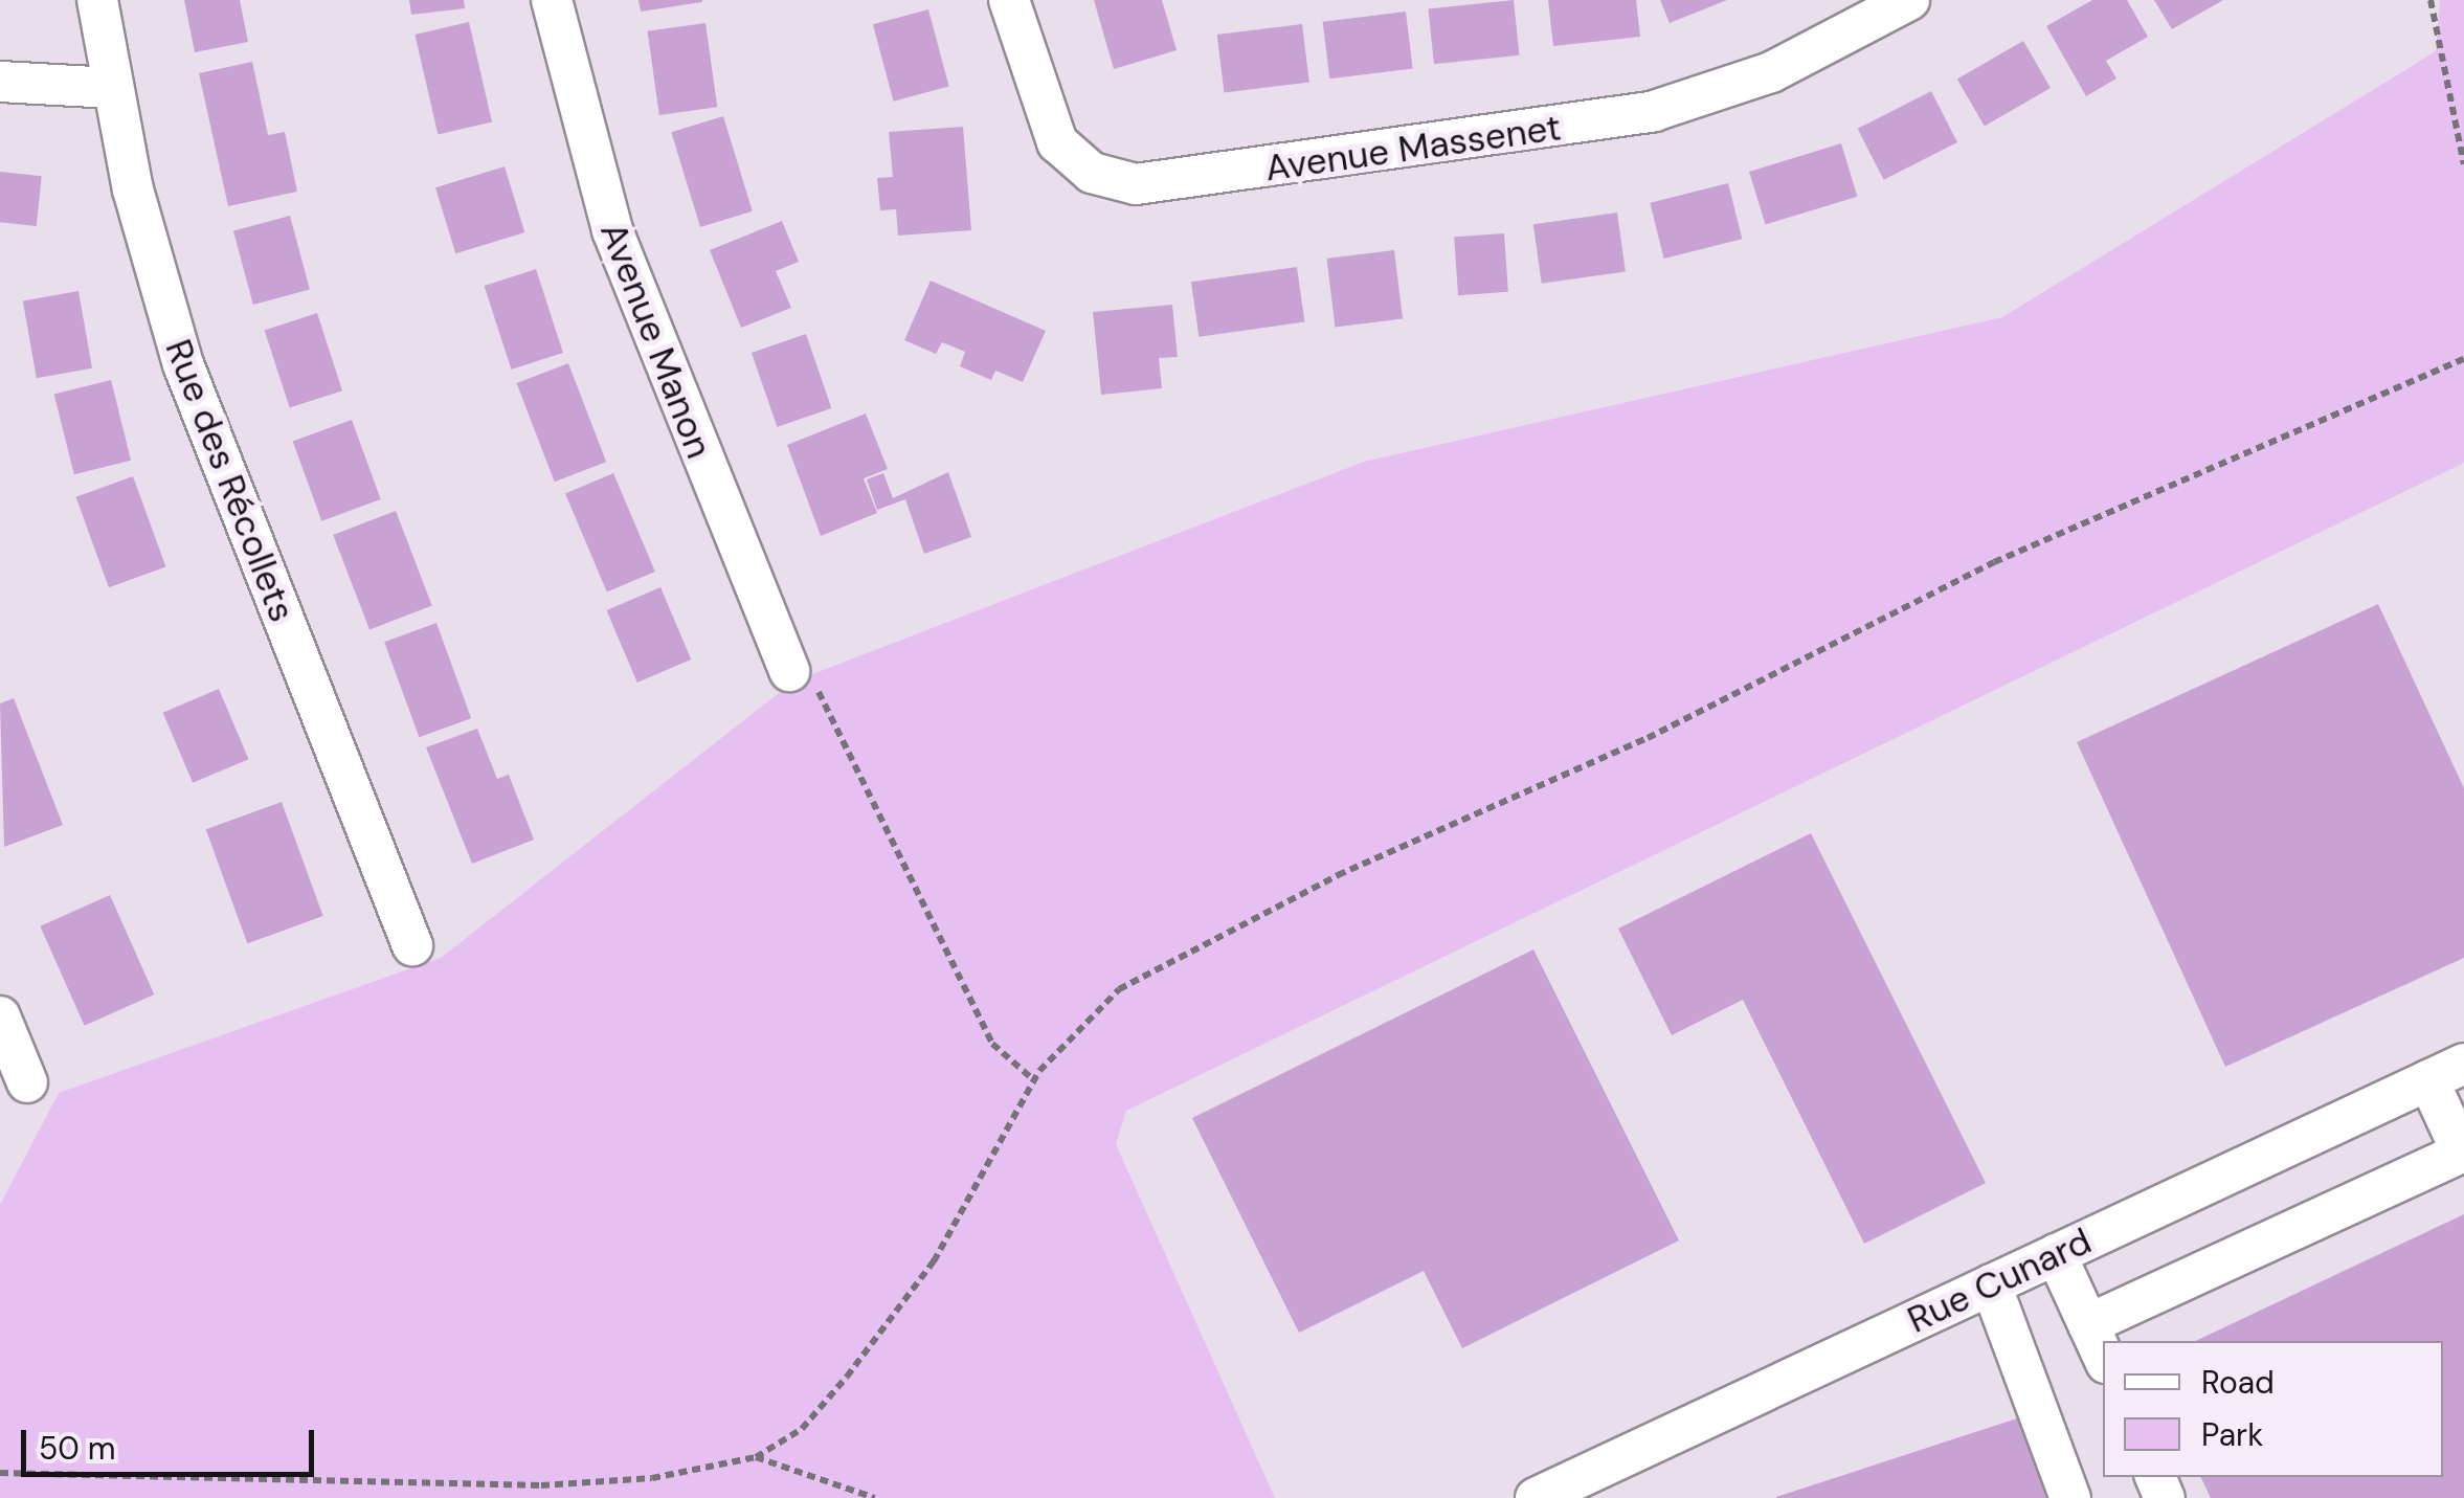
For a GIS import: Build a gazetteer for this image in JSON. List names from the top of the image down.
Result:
{
  "streets": {
    "street": [
      "Avenue Massenet",
      "Avenue Manon",
      "Rue des Récollets",
      "Rue Cunard"
    ]
  },
  "legend": ["Road", "Park"],
  "scale_bar": "50 m"
}
